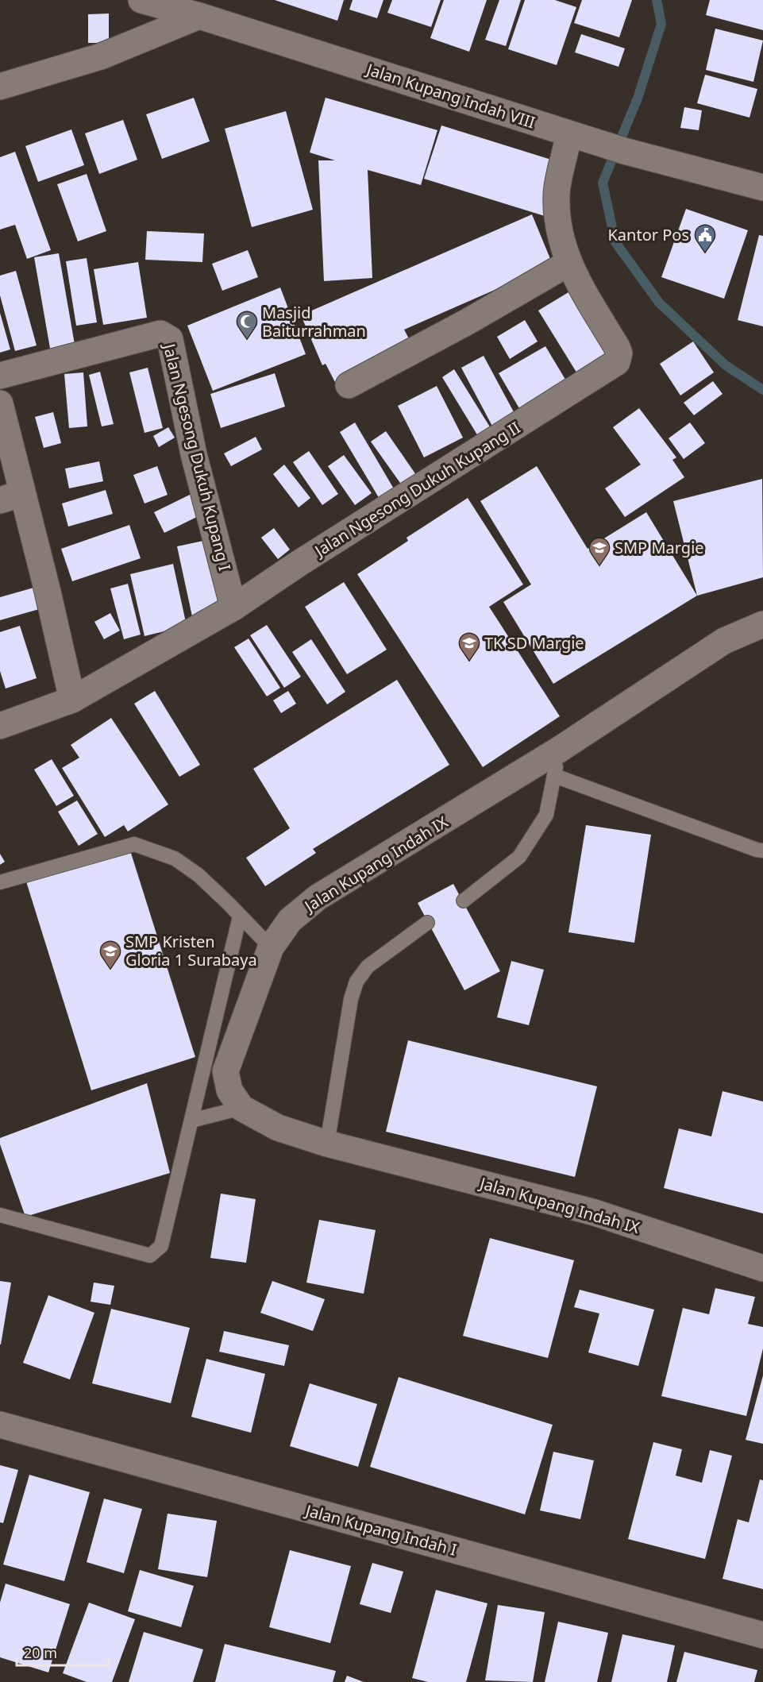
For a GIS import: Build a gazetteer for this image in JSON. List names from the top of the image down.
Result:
{
  "streets": {
    "street": [
      "Jalan Kupang Indah VIII",
      "Jalan Ngesong Dukuh Kupang I",
      "Jalan Ngesong Dukuh Kupang II",
      "Jalan Kupang Indah IX",
      "Jalan Kupang Indah I"
    ]
  },
  "crossings": [
    ["Jalan Kupang Indah VIII", "Jalan Ngesong Dukuh Kupang II"],
    ["Jalan Ngesong Dukuh Kupang I", "Jalan Ngesong Dukuh Kupang II"]
  ],
  "places": {
    "public building": ["Kantor Pos"],
    "mosque": ["Masjid Baiturrahman"],
    "school or university": ["SMP Margie", "TK SD Margie", "SMP Kristen Gloria 1 Surabaya"]
  },
  "scale_bar": "20 m"
}
